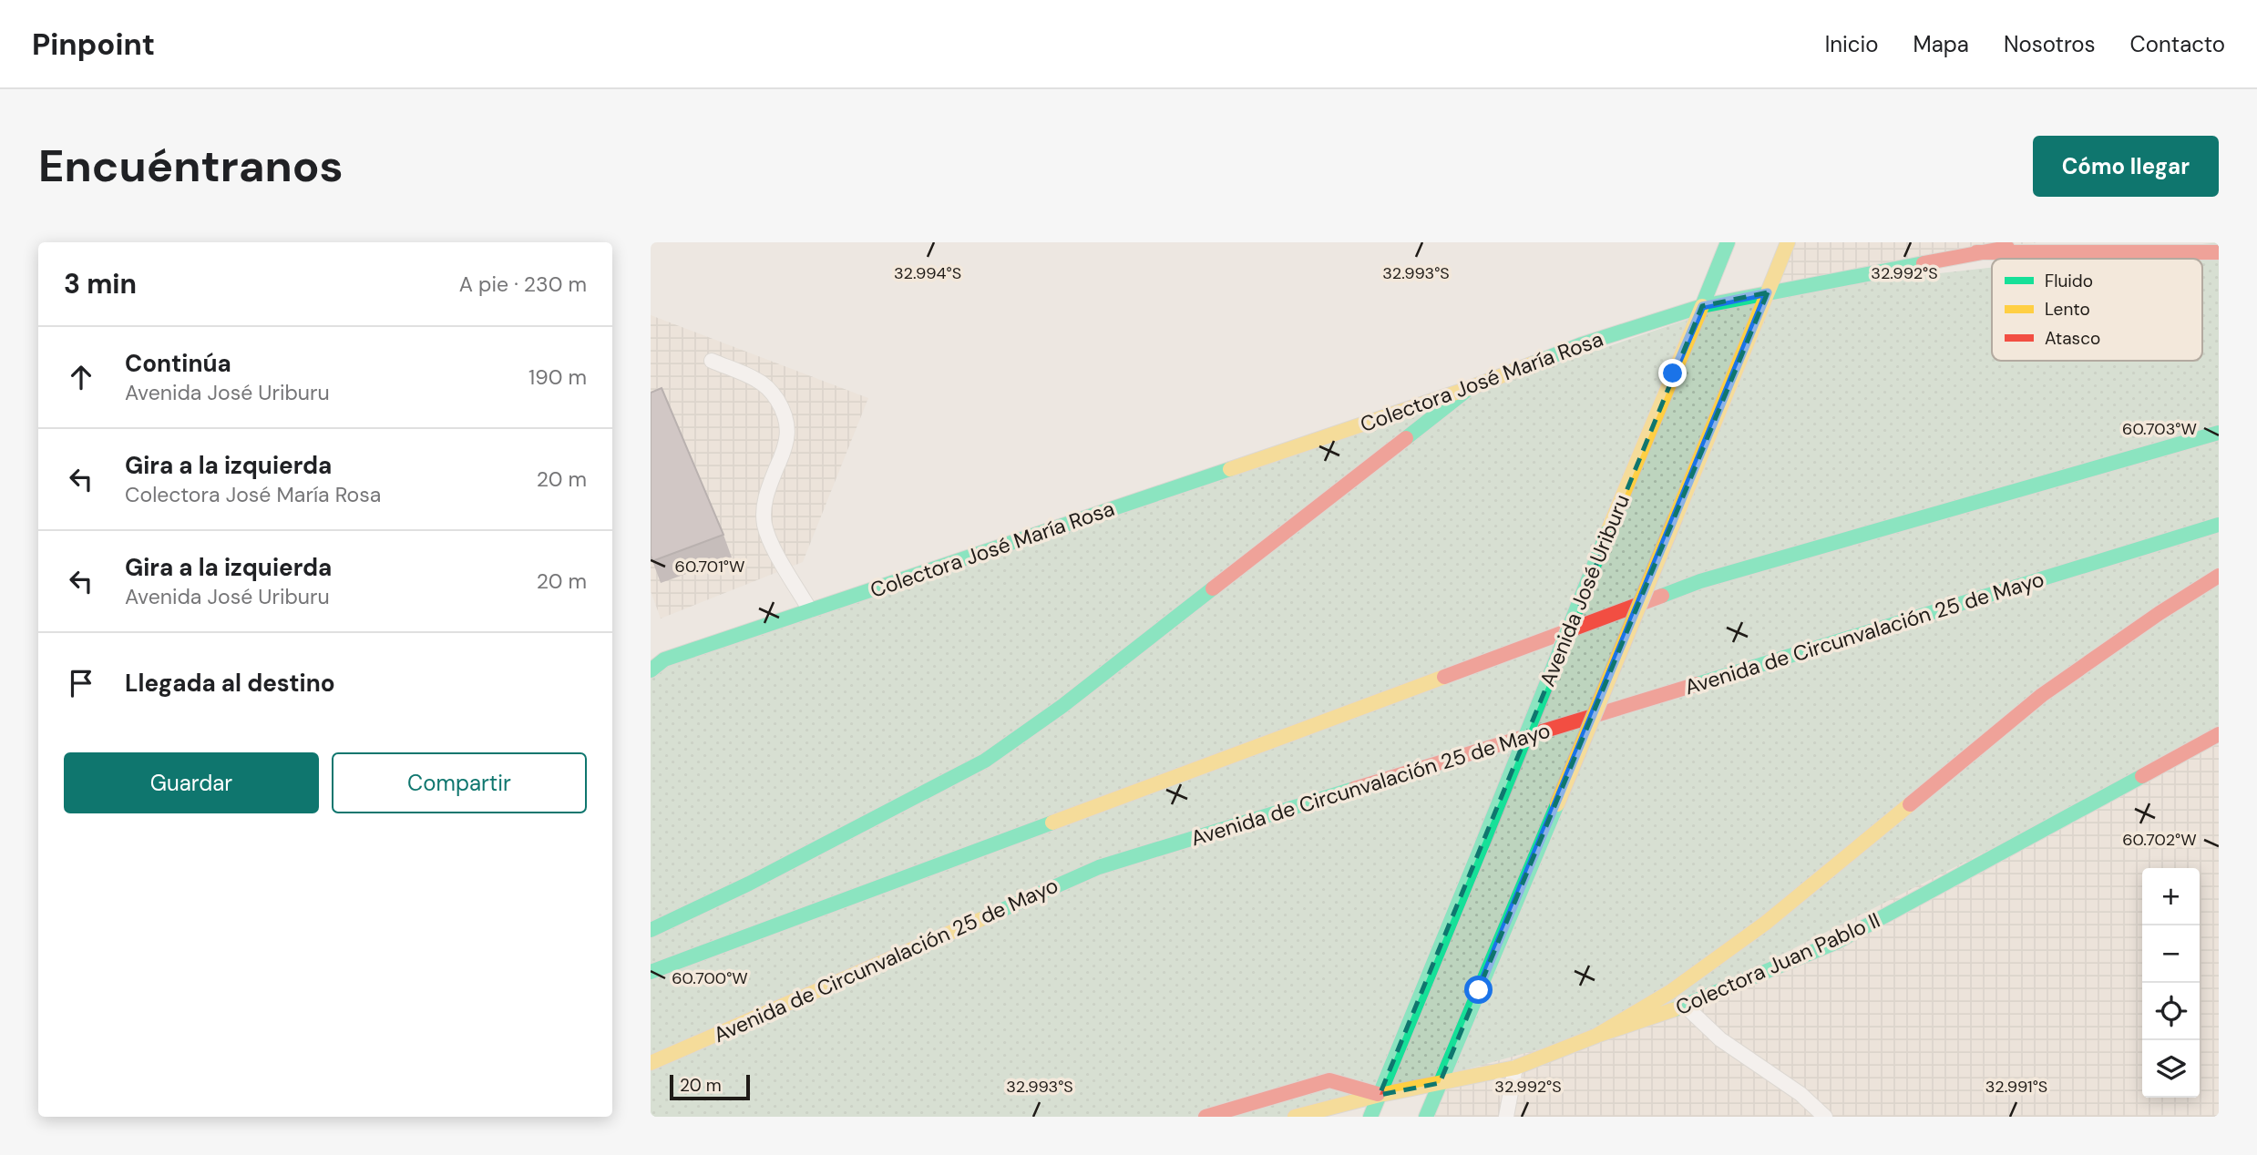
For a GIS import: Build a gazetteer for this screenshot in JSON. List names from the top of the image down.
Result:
{
  "streets": {
    "main road": [
      "Colectora José María Rosa",
      "Avenida José Uriburu",
      "Avenida de Circunvalación 25 de Mayo",
      "Colectora Juan Pablo II"
    ]
  },
  "crossings": [
    ["Colectora José María Rosa", "Avenida José Uriburu"],
    ["Avenida José Uriburu", "Colectora Juan Pablo II"]
  ],
  "legend": ["Fluido", "Lento", "Atasco"],
  "scale_bar": "20 m",
  "page": {
    "header": "Pinpoint",
    "nav": [
      "Inicio",
      "Mapa",
      "Nosotros",
      "Contacto"
    ],
    "buttons": [
      "Cómo llegar",
      ["Guardar", "Compartir"]
    ],
    "title": "Encuéntranos",
    "heading": ["3 min", "A pie · 230 m"],
    "list": [
      ["Continúa", "Avenida José Uriburu", "190 m"],
      ["Gira a la izquierda", "Colectora José María Rosa", "20 m"],
      ["Gira a la izquierda", "Avenida José Uriburu", "20 m"],
      "Llegada al destino"
    ],
    "map_buttons": ["+", "−"],
    "scale": "20 m"
  },
  "coordinates": [
    "32.994°S",
    "32.993°S",
    "32.992°S",
    "60.703°W",
    "60.701°W",
    "60.702°W",
    "60.700°W",
    "32.991°S"
  ]
}
